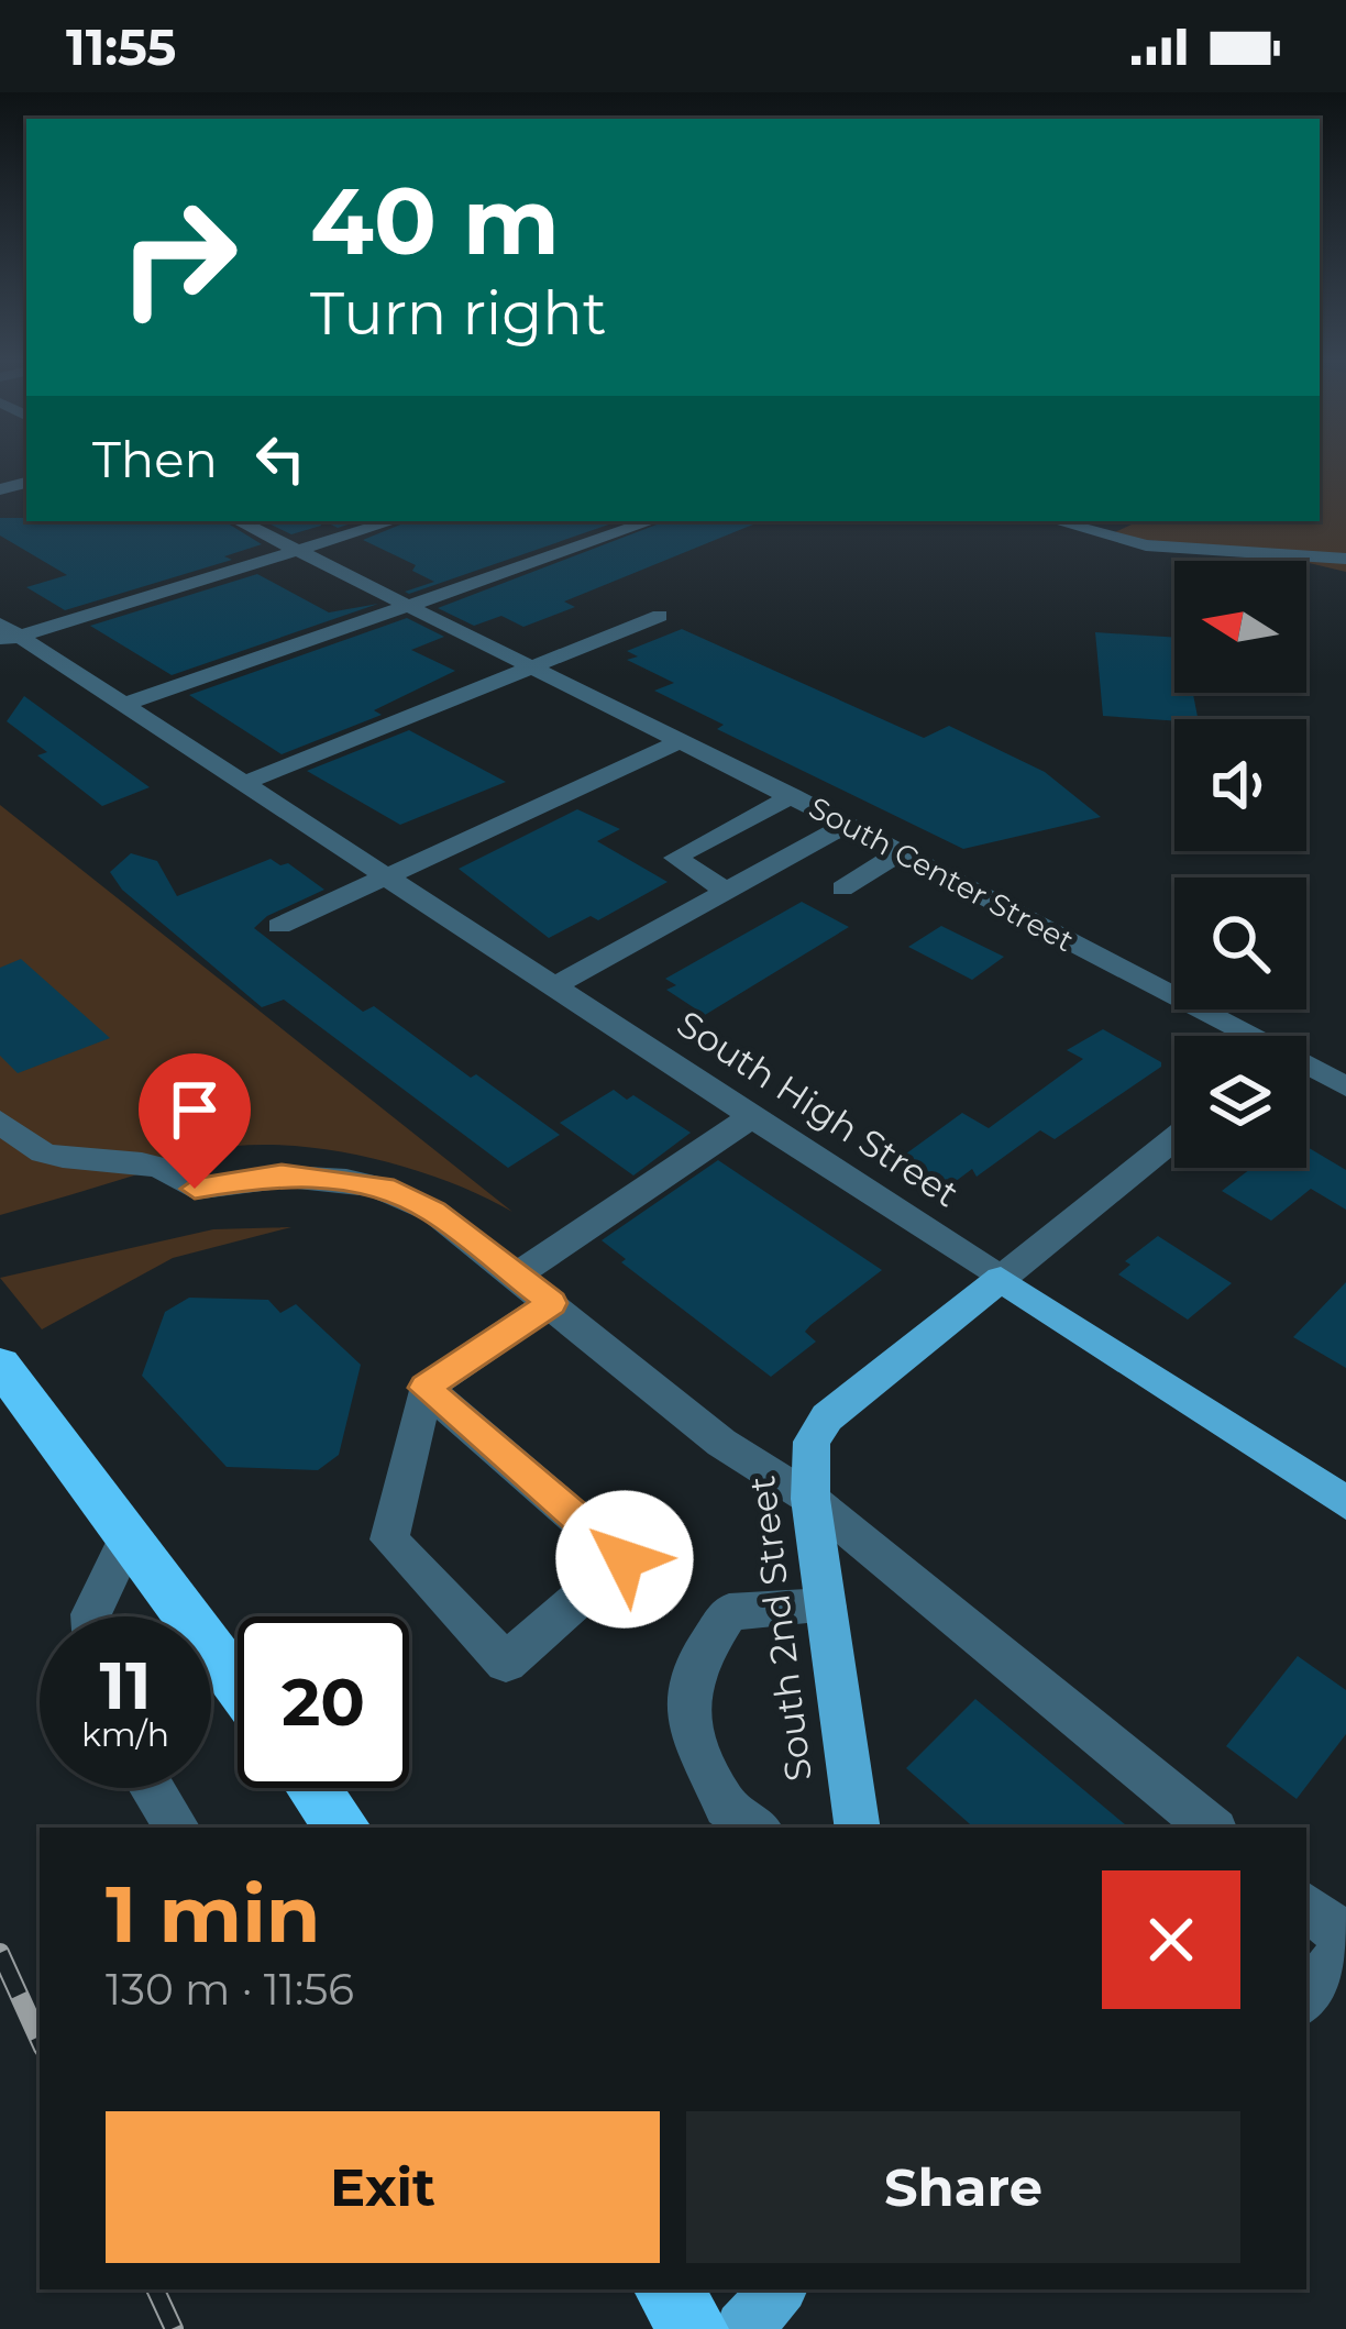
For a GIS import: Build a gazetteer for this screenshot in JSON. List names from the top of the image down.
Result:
{
  "streets": {
    "main road": ["South High Street", "South 2nd Street"],
    "street": ["South Center Street"]
  },
  "crossings": [
    ["South High Street", "South 2nd Street"]
  ],
  "north": "left",
  "page": {
    "status": "11:55",
    "turn": ["40 m", "Turn right"],
    "then": "Then",
    "speed": "11 km/h",
    "limit": "20",
    "heading": ["1 min", "130 m · 11:56"],
    "buttons": ["Exit", "Share"]
  }
}
